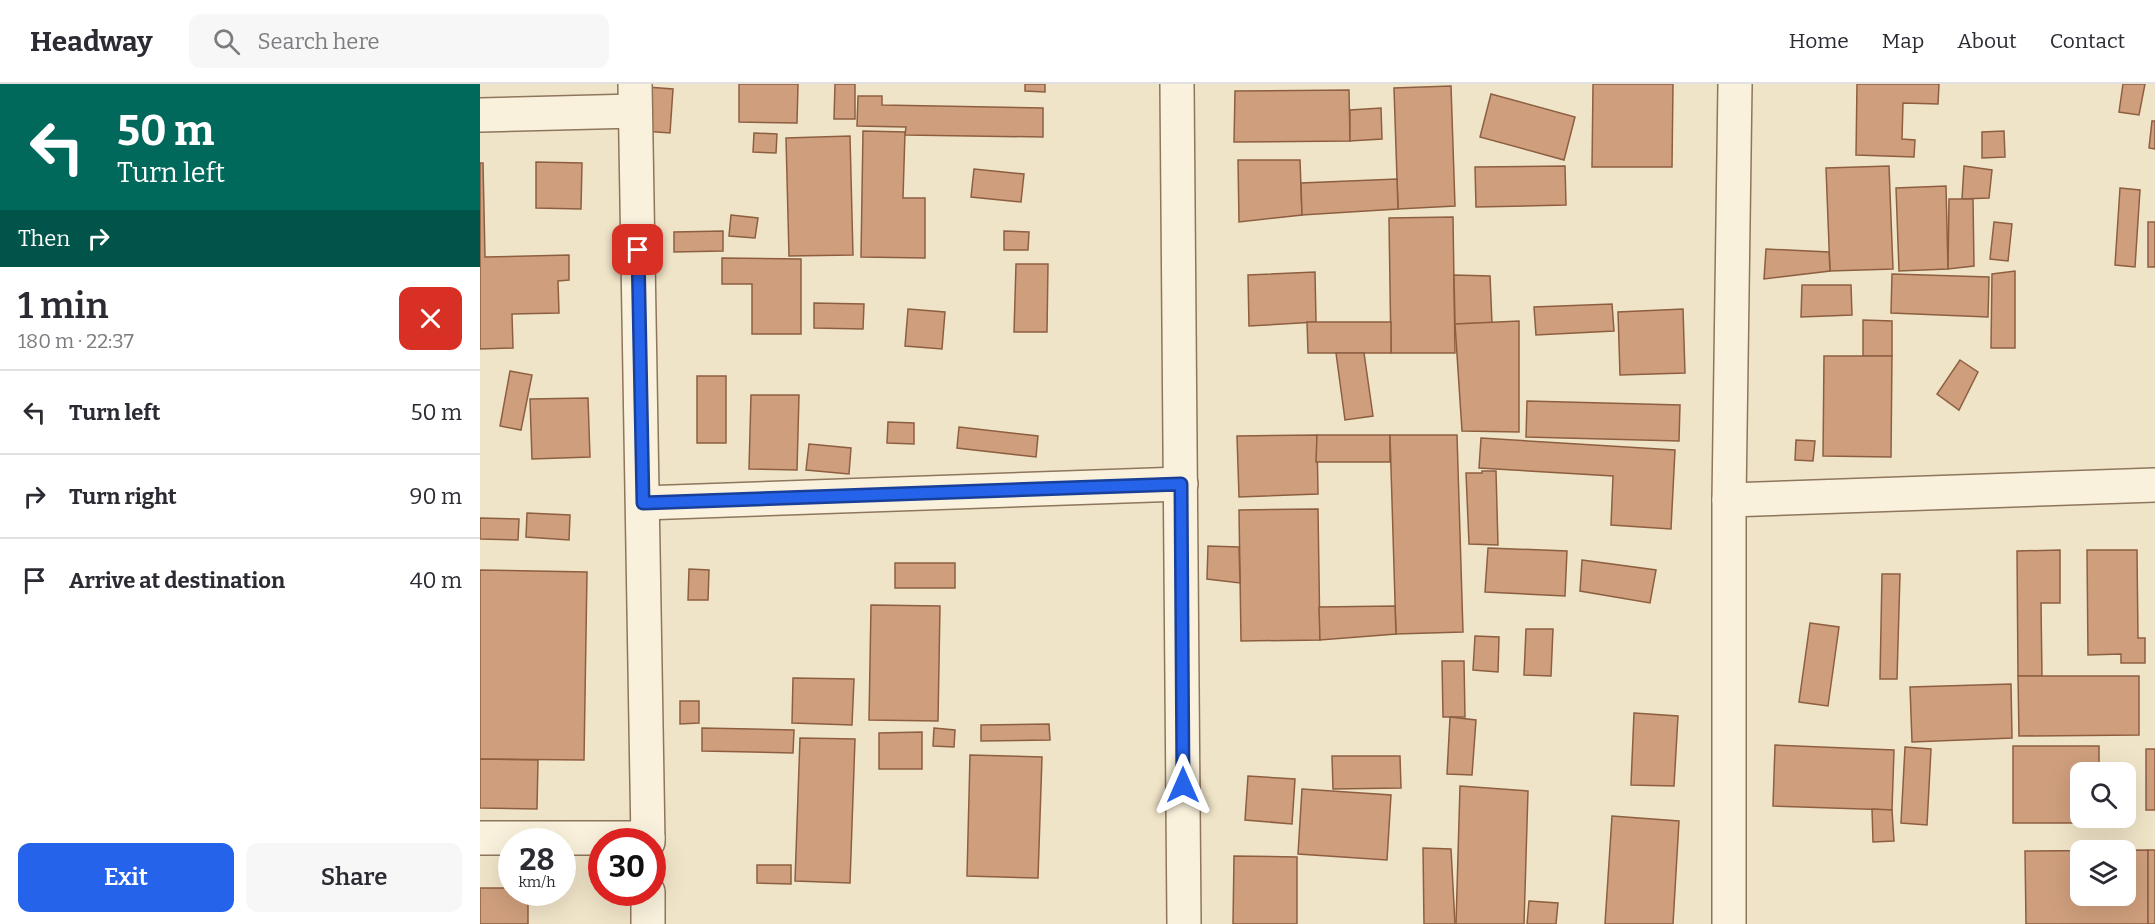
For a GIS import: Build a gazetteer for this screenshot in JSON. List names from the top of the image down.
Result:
{
  "page": {
    "header": "Headway",
    "search": "Search here",
    "nav": [
      "Home",
      "Map",
      "About",
      "Contact"
    ],
    "turn": ["50 m", "Turn left"],
    "then": "Then",
    "heading": ["1 min", "180 m · 22:37"],
    "list": [
      {
        "name": "Turn left",
        "value": "50 m"
      },
      {
        "name": "Turn right",
        "value": "90 m"
      },
      {
        "name": "Arrive at destination",
        "value": "40 m"
      }
    ],
    "speed": "28 km/h",
    "limit": "30",
    "buttons": ["Exit", "Share"]
  }
}
